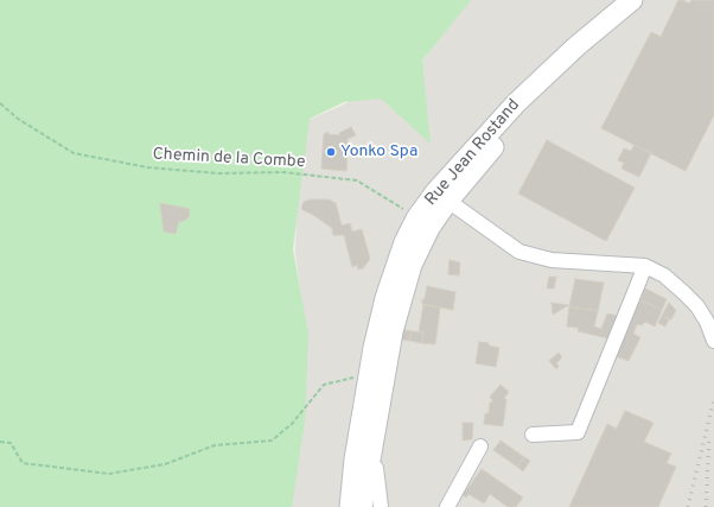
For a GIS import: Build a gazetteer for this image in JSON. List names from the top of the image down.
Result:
{
  "streets": {
    "main road": ["Rue Jean Rostand"],
    "path": ["Chemin de la Combe"]
  },
  "crossings": [
    ["Rue Jean Rostand", "Chemin de la Combe"]
  ],
  "places": ["Yonko Spa"]
}
